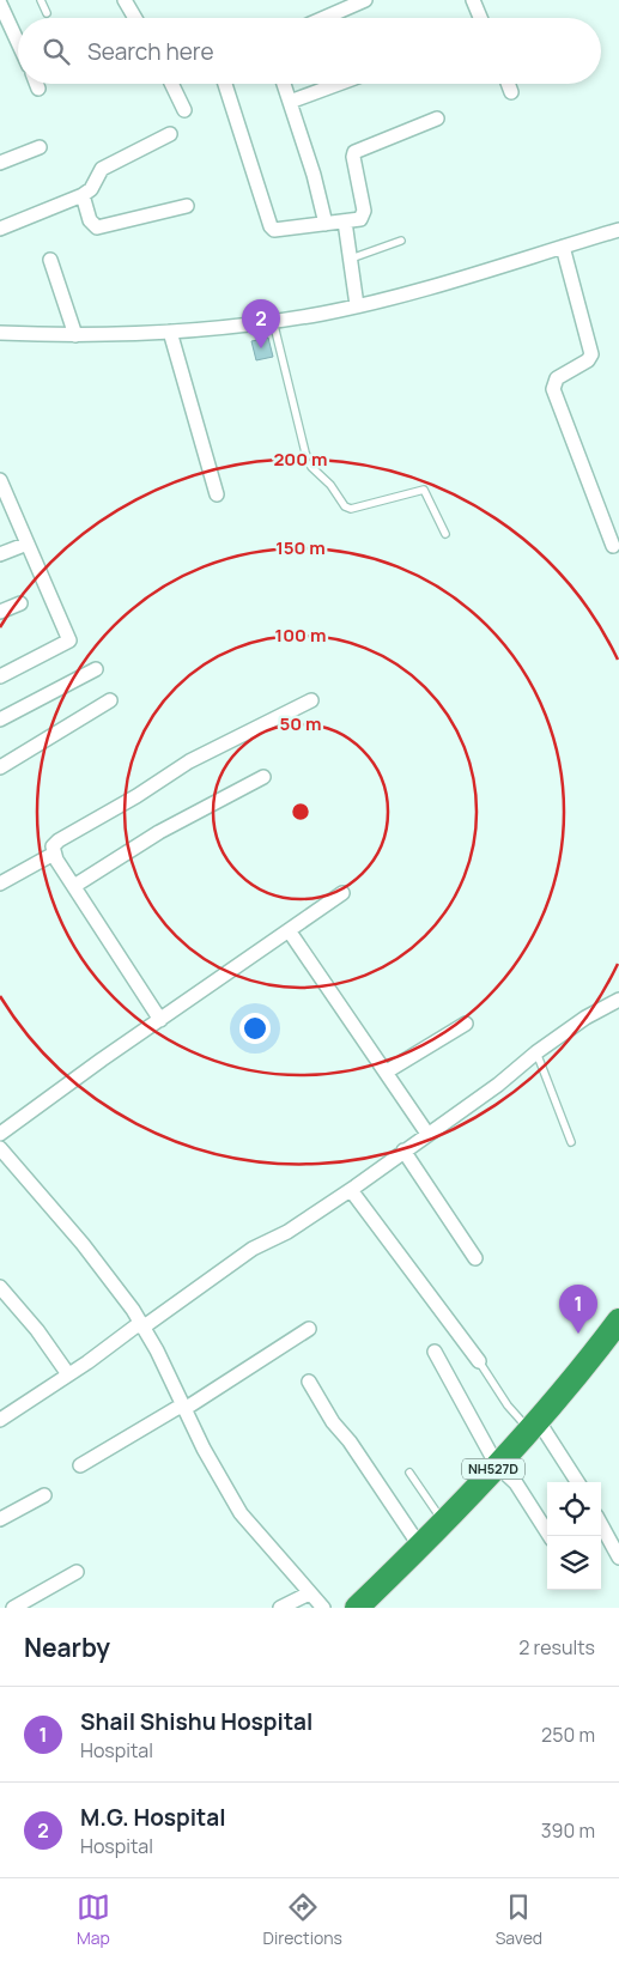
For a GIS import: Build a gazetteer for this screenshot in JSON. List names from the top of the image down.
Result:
{
  "streets": {
    "highway": ["NH527D"]
  },
  "page": {
    "search": "Search here",
    "pins": ["2", "1"],
    "heading": ["Nearby", "2 results"],
    "list": [
      {
        "mark": "1",
        "name": "Shail Shishu Hospital",
        "note": "Hospital",
        "value": "250 m"
      },
      {
        "mark": "2",
        "name": "M.G. Hospital",
        "note": "Hospital",
        "value": "390 m"
      }
    ],
    "nav": ["Map", "Directions", "Saved"]
  },
  "rings": [
    "200 m",
    "150 m",
    "100 m",
    "50 m"
  ]
}
